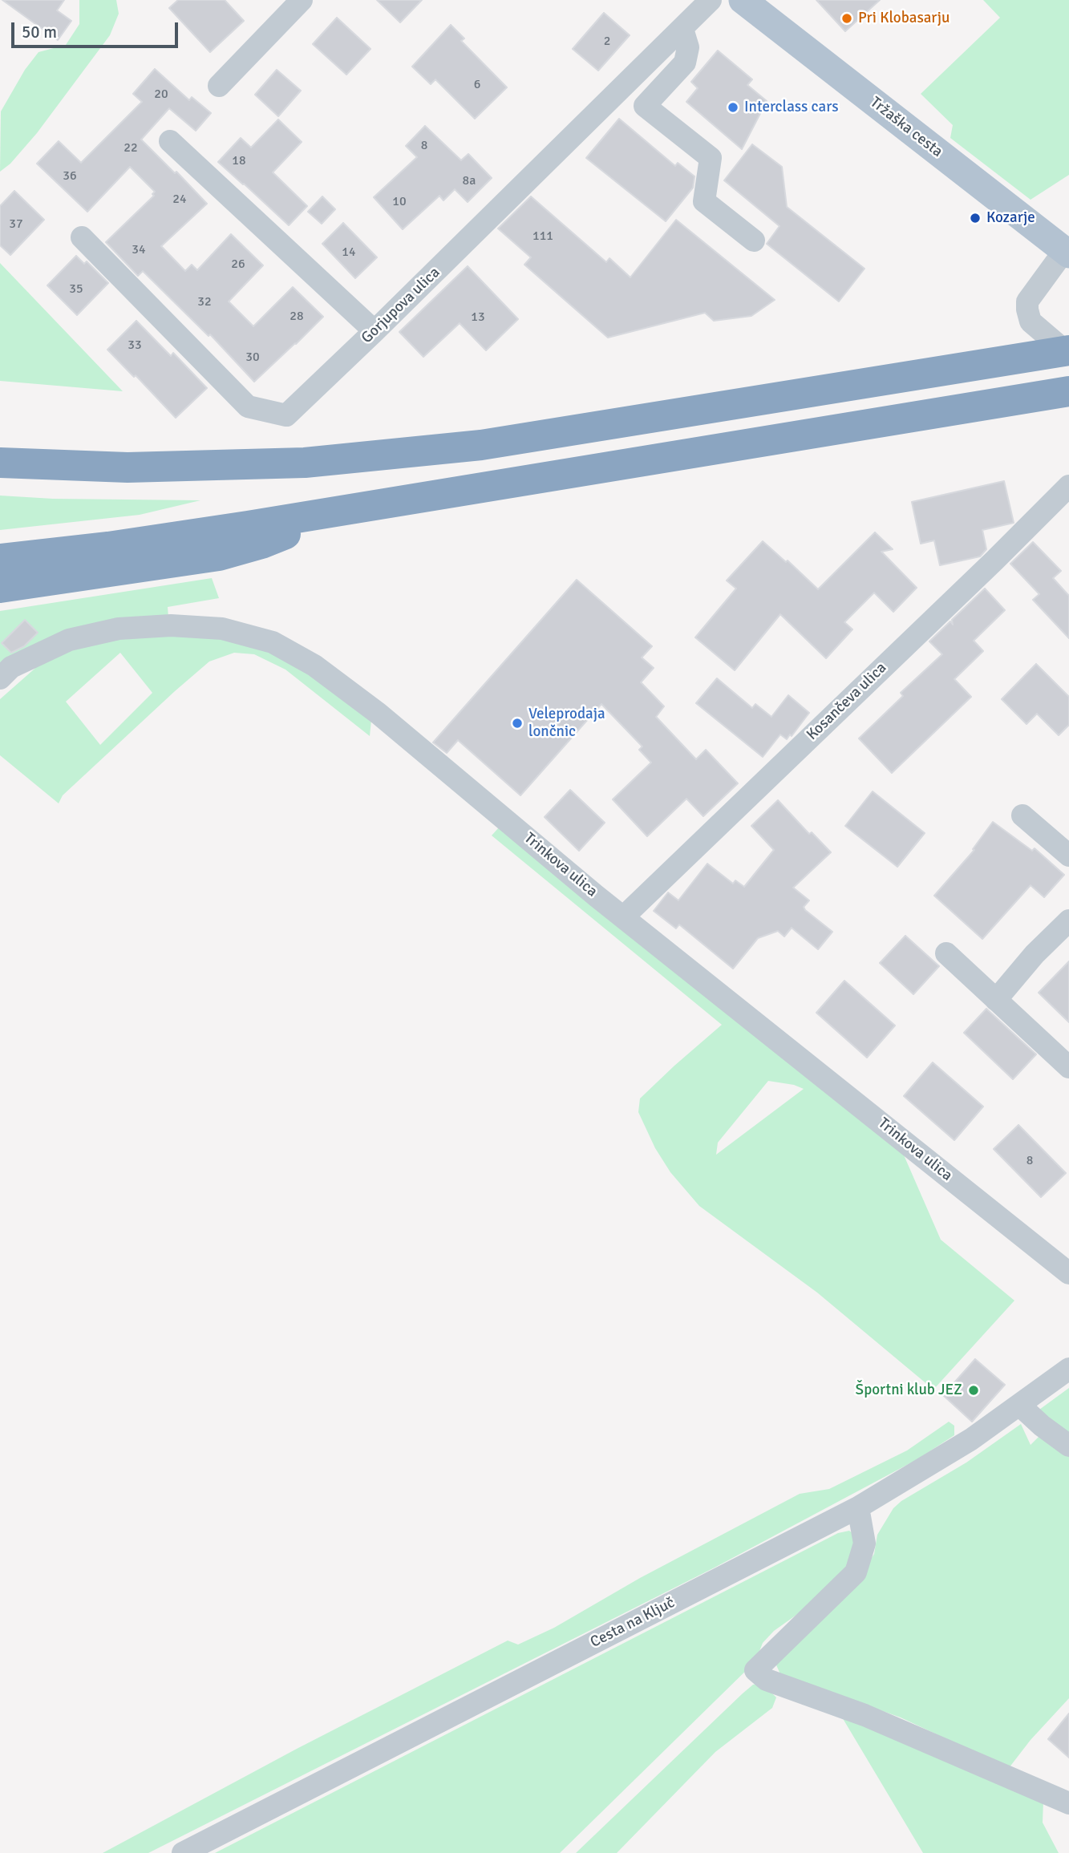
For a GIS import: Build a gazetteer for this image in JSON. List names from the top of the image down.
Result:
{
  "streets": {
    "main road": ["Tržaška cesta"],
    "street": [
      "Gorjupova ulica",
      "Kosančeva ulica",
      "Trinkova ulica",
      "Cesta na Ključ"
    ]
  },
  "crossings": [
    ["Kosančeva ulica", "Trinkova ulica"]
  ],
  "places": [
    "Pri Klobasarju",
    "Interclass cars",
    "Kozarje",
    "Veleprodaja lončnic",
    "Športni klub JEZ"
  ],
  "house_numbers": [
    "2",
    "6",
    "20",
    "8",
    "22",
    "18",
    "36",
    "8a",
    "24",
    "10",
    "37",
    "111",
    "34",
    "14",
    "26",
    "35",
    "32",
    "28",
    "13",
    "33",
    "30",
    "8"
  ],
  "scale_bar": "50 m"
}
